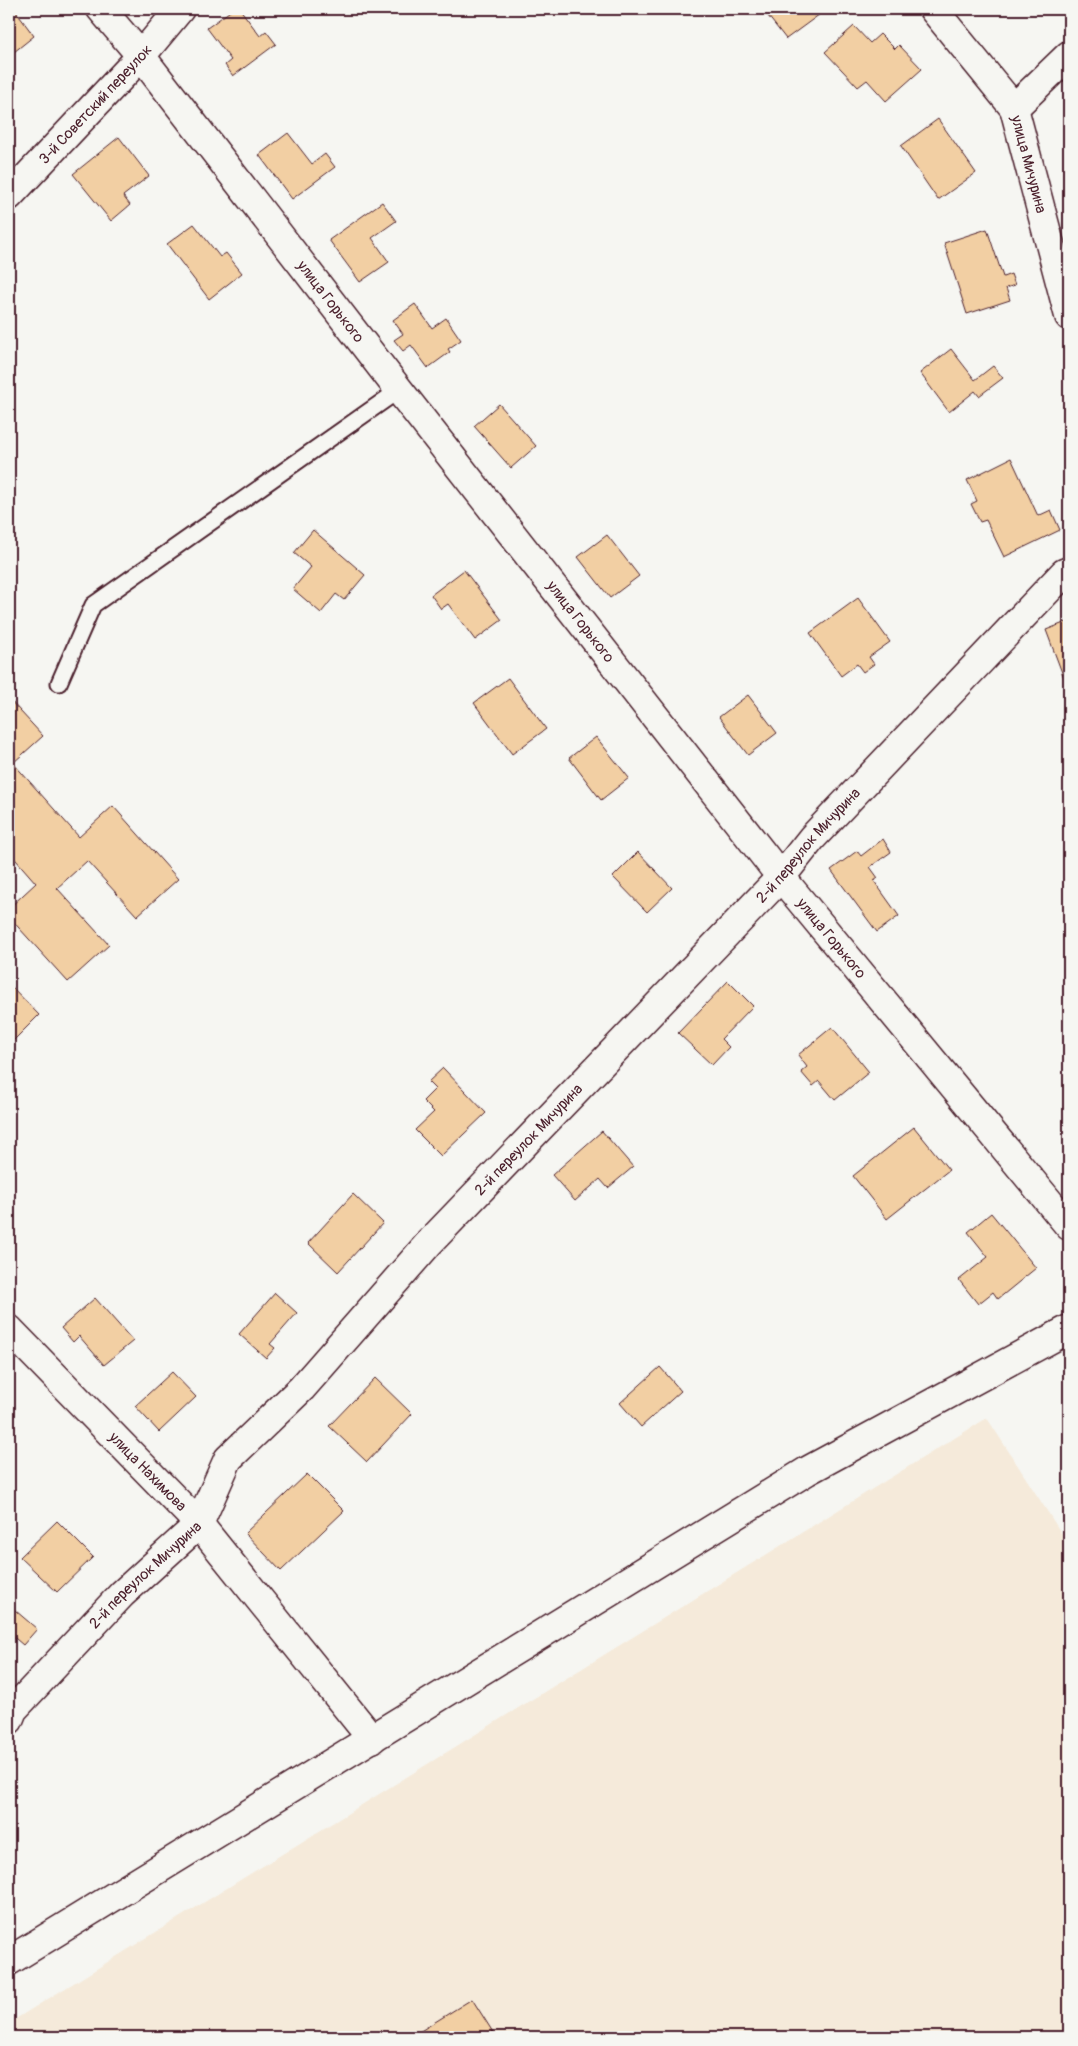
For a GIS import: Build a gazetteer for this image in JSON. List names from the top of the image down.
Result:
{
  "streets": {
    "street": [
      "3-й Советский переулок",
      "улица Мичурина",
      "улица Горького",
      "2-й переулок Мичурина",
      "улица Нахимова"
    ]
  },
  "crossings": [
    ["3-й Советский переулок", "улица Горького"],
    ["улица Горького", "2-й переулок Мичурина"],
    ["2-й переулок Мичурина", "улица Нахимова"]
  ]
}
